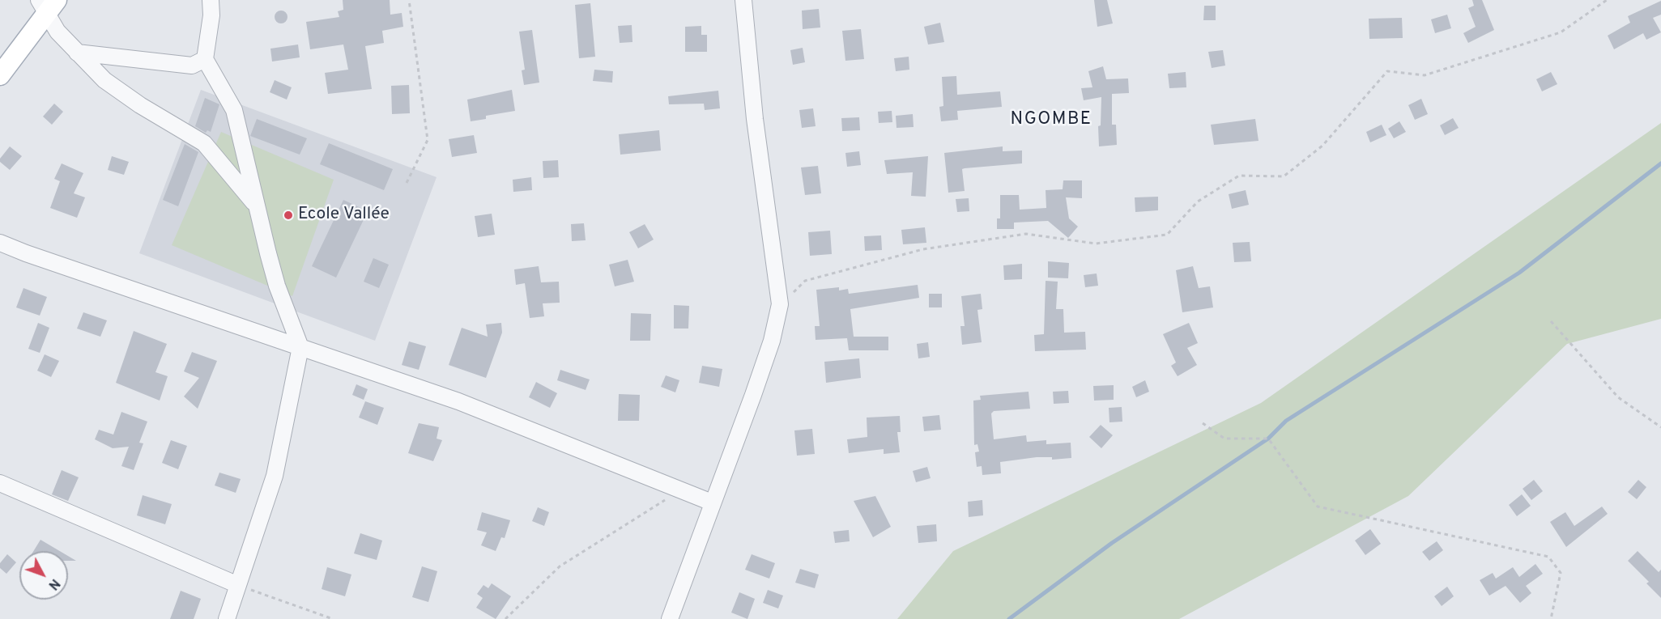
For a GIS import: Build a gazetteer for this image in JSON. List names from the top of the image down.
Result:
{
  "districts": ["NGOMBE"],
  "places": ["Ecole Vallée"],
  "north": "bottom right"
}
